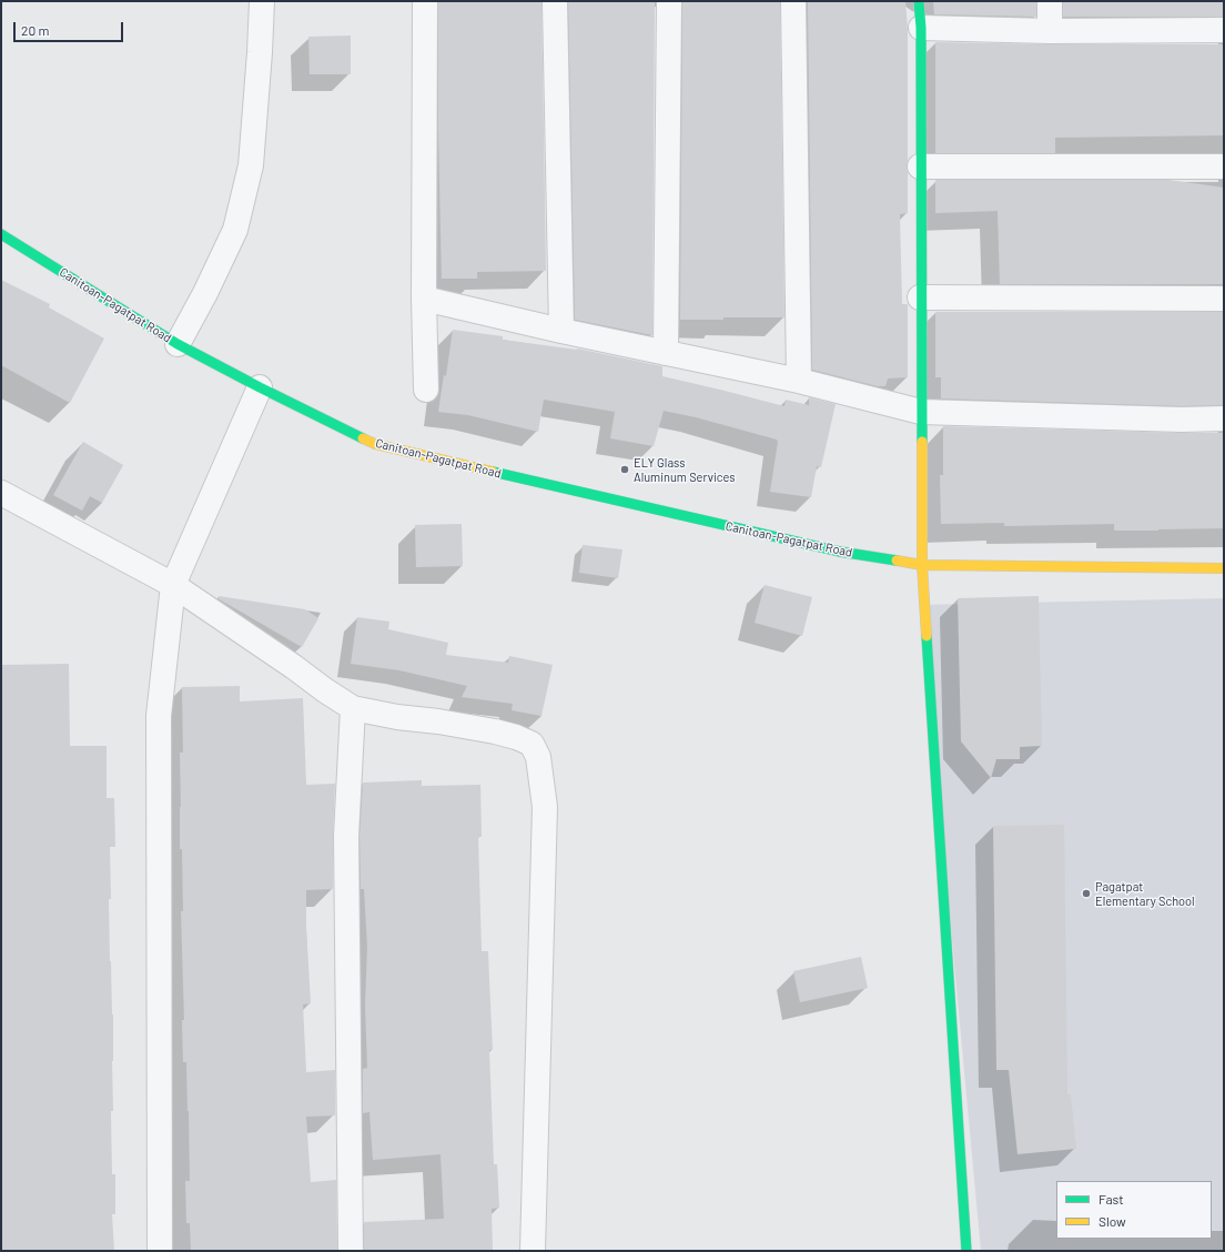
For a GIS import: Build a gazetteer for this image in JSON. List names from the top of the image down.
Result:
{
  "streets": {
    "street": ["Canitoan-Pagatpat Road"]
  },
  "places": ["ELY Glass Aluminum Services", "Pagatpat Elementary School"],
  "legend": ["Fast", "Slow"],
  "scale_bar": "20 m"
}
